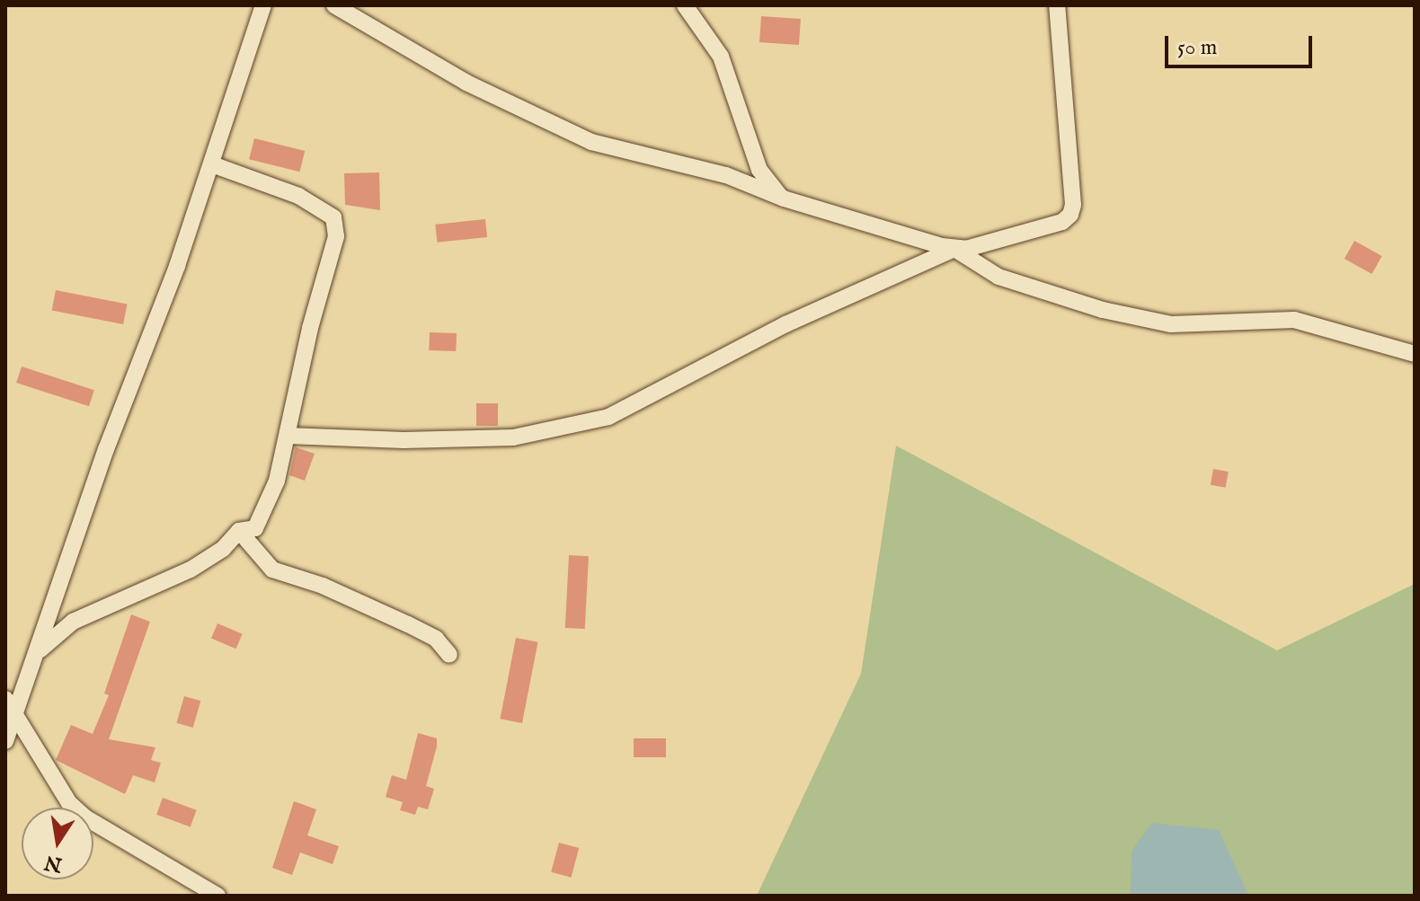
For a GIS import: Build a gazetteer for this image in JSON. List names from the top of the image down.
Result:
{
  "scale_bar": "50 m",
  "north": "bottom"
}
